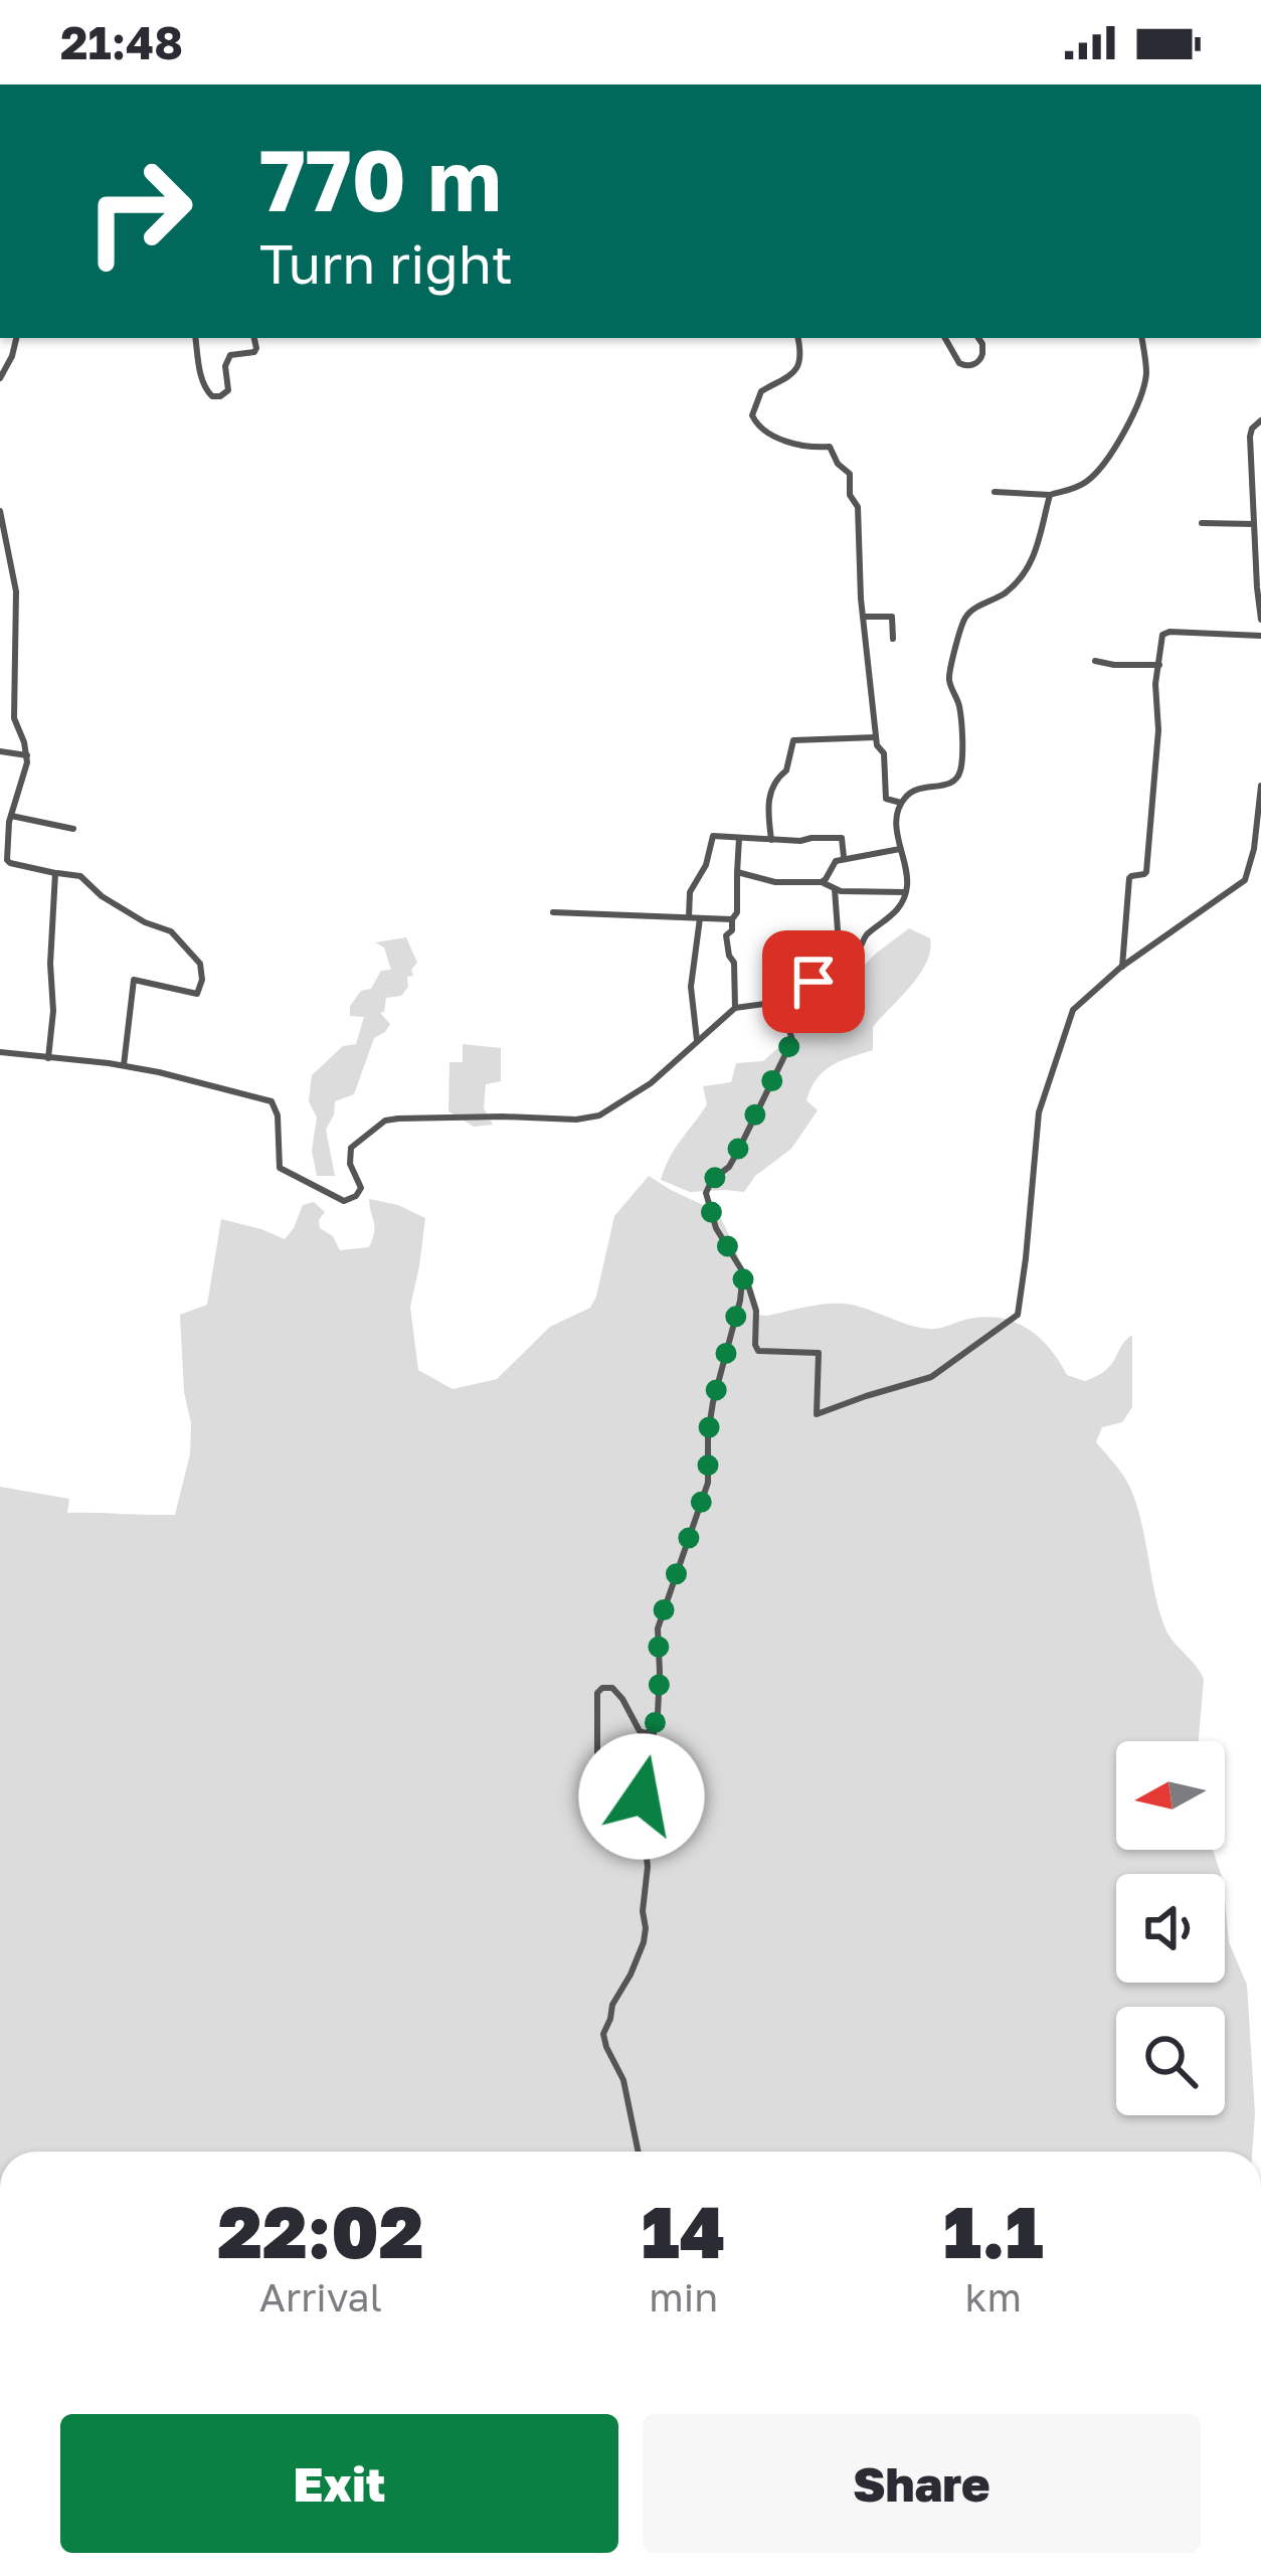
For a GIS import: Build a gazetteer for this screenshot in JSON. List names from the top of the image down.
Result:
{
  "north": "left",
  "page": {
    "status": "21:48",
    "turn": ["770 m", "Turn right"],
    "eta": [
      "22:02",
      "Arrival",
      "14",
      "min",
      "1.1",
      "km"
    ],
    "buttons": ["Exit", "Share"]
  }
}
